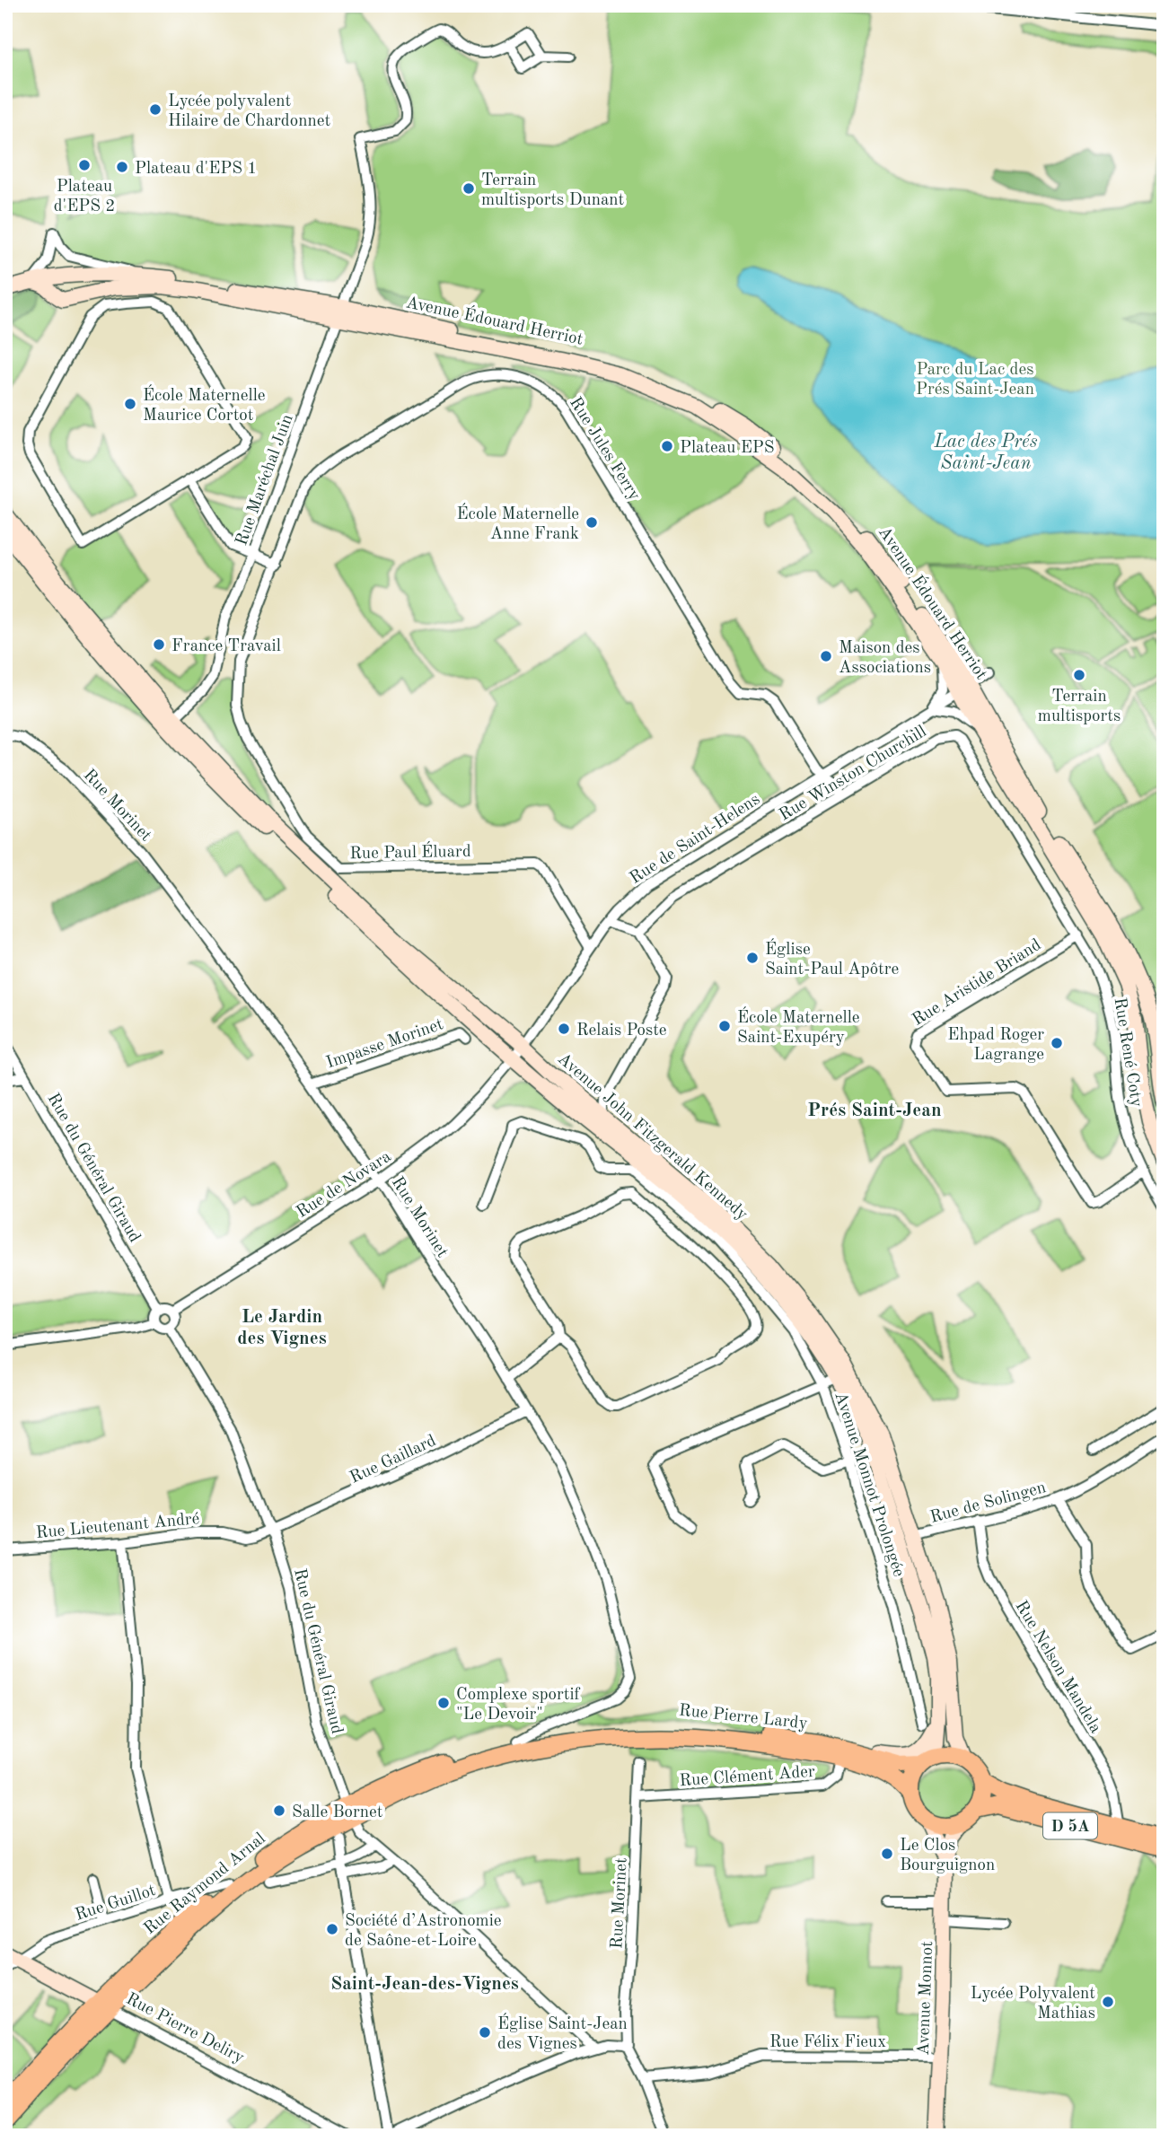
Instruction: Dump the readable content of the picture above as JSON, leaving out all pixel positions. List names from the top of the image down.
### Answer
{
  "streets": {
    "main road": [
      "Avenue Édouard Herriot",
      "Avenue John Fitzgerald Kennedy",
      "Rue Pierre Lardy",
      "D 5A",
      "Rue Raymond Arnal",
      "Avenue Monnot",
      "Rue Pierre Deliry"
    ],
    "street": [
      "Rue Jules Ferry",
      "Rue Maréchal Juin",
      "Rue Winston Churchill",
      "Rue Morinet",
      "Rue de Saint-Helens",
      "Rue Paul Éluard",
      "Rue Aristide Briand",
      "Impasse Morinet",
      "Rue René Coty",
      "Rue du Général Giraud",
      "Rue de Novara",
      "Rue Gaillard",
      "Avenue Monnot Prolongée",
      "Rue de Solingen",
      "Rue Lieutenant André",
      "Rue Nelson Mandela",
      "Rue Clément Ader",
      "Rue Guillot",
      "Rue Félix Fieux"
    ]
  },
  "crossings": [
    ["Avenue Édouard Herriot", "Rue Maréchal Juin"],
    ["Avenue Édouard Herriot", "Rue de Saint-Helens"],
    ["Rue Jules Ferry", "Rue Winston Churchill"],
    ["Rue Jules Ferry", "Rue de Saint-Helens"],
    ["Rue Jules Ferry", "Rue Paul Éluard"],
    ["Rue Maréchal Juin", "Avenue John Fitzgerald Kennedy"],
    ["Rue Winston Churchill", "Rue Aristide Briand"],
    ["Rue Winston Churchill", "Rue René Coty"],
    ["Rue Morinet", "Impasse Morinet"],
    ["Rue Morinet", "Rue de Novara"],
    ["Rue Morinet", "Rue Gaillard"],
    ["Rue Morinet", "Rue Pierre Lardy"],
    ["Rue Morinet", "Rue Clément Ader"],
    ["Rue de Saint-Helens", "Rue Paul Éluard"],
    ["Rue de Saint-Helens", "Avenue John Fitzgerald Kennedy"],
    ["Rue de Saint-Helens", "Rue de Novara"],
    ["Rue Aristide Briand", "Rue René Coty"],
    ["Avenue John Fitzgerald Kennedy", "Rue de Novara"],
    ["Avenue John Fitzgerald Kennedy", "Rue de Solingen"],
    ["Avenue John Fitzgerald Kennedy", "Rue Pierre Lardy"],
    ["Avenue John Fitzgerald Kennedy", "D 5A"],
    ["Rue du Général Giraud", "Rue de Novara"],
    ["Rue du Général Giraud", "Rue Gaillard"],
    ["Rue du Général Giraud", "Rue Lieutenant André"],
    ["Rue du Général Giraud", "Rue Pierre Lardy"],
    ["Rue du Général Giraud", "Rue Raymond Arnal"],
    ["Rue Gaillard", "Rue Lieutenant André"],
    ["Rue de Solingen", "Rue Nelson Mandela"],
    ["Rue Nelson Mandela", "D 5A"],
    ["Rue Pierre Lardy", "Rue Clément Ader"],
    ["Rue Pierre Lardy", "D 5A"],
    ["Rue Pierre Lardy", "Rue Raymond Arnal"],
    ["Rue Raymond Arnal", "Rue Guillot"],
    ["Rue Raymond Arnal", "Rue Pierre Deliry"],
    ["Rue Guillot", "Rue Pierre Deliry"],
    ["Avenue Monnot", "Rue Félix Fieux"]
  ],
  "districts": ["Prés Saint-Jean", "Le Jardin des Vignes", "Saint-Jean-des-Vignes"],
  "water": ["Lac des Prés Saint-Jean"],
  "parks": ["Parc du Lac des Prés Saint-Jean"],
  "places": [
    "Lycée polyvalent Hilaire de Chardonnet",
    "Plateau d'EPS 2",
    "Plateau d'EPS 1",
    "Terrain multisports Dunant",
    "École Maternelle Maurice Cortot",
    "Plateau EPS",
    "École Maternelle Anne Frank",
    "France Travail",
    "Maison des Associations",
    "Terrain multisports",
    "Église Saint-Paul Apôtre",
    "École Maternelle Saint-Exupéry",
    "Relais Poste",
    "Ehpad Roger Lagrange",
    "Complexe sportif \"Le Devoir\"",
    "Salle Bornet",
    "Le Clos Bourguignon",
    "Société d’Astronomie de Saône-et-Loire",
    "Lycée Polyvalent Mathias",
    "Église Saint-Jean des Vignes"
  ]
}
